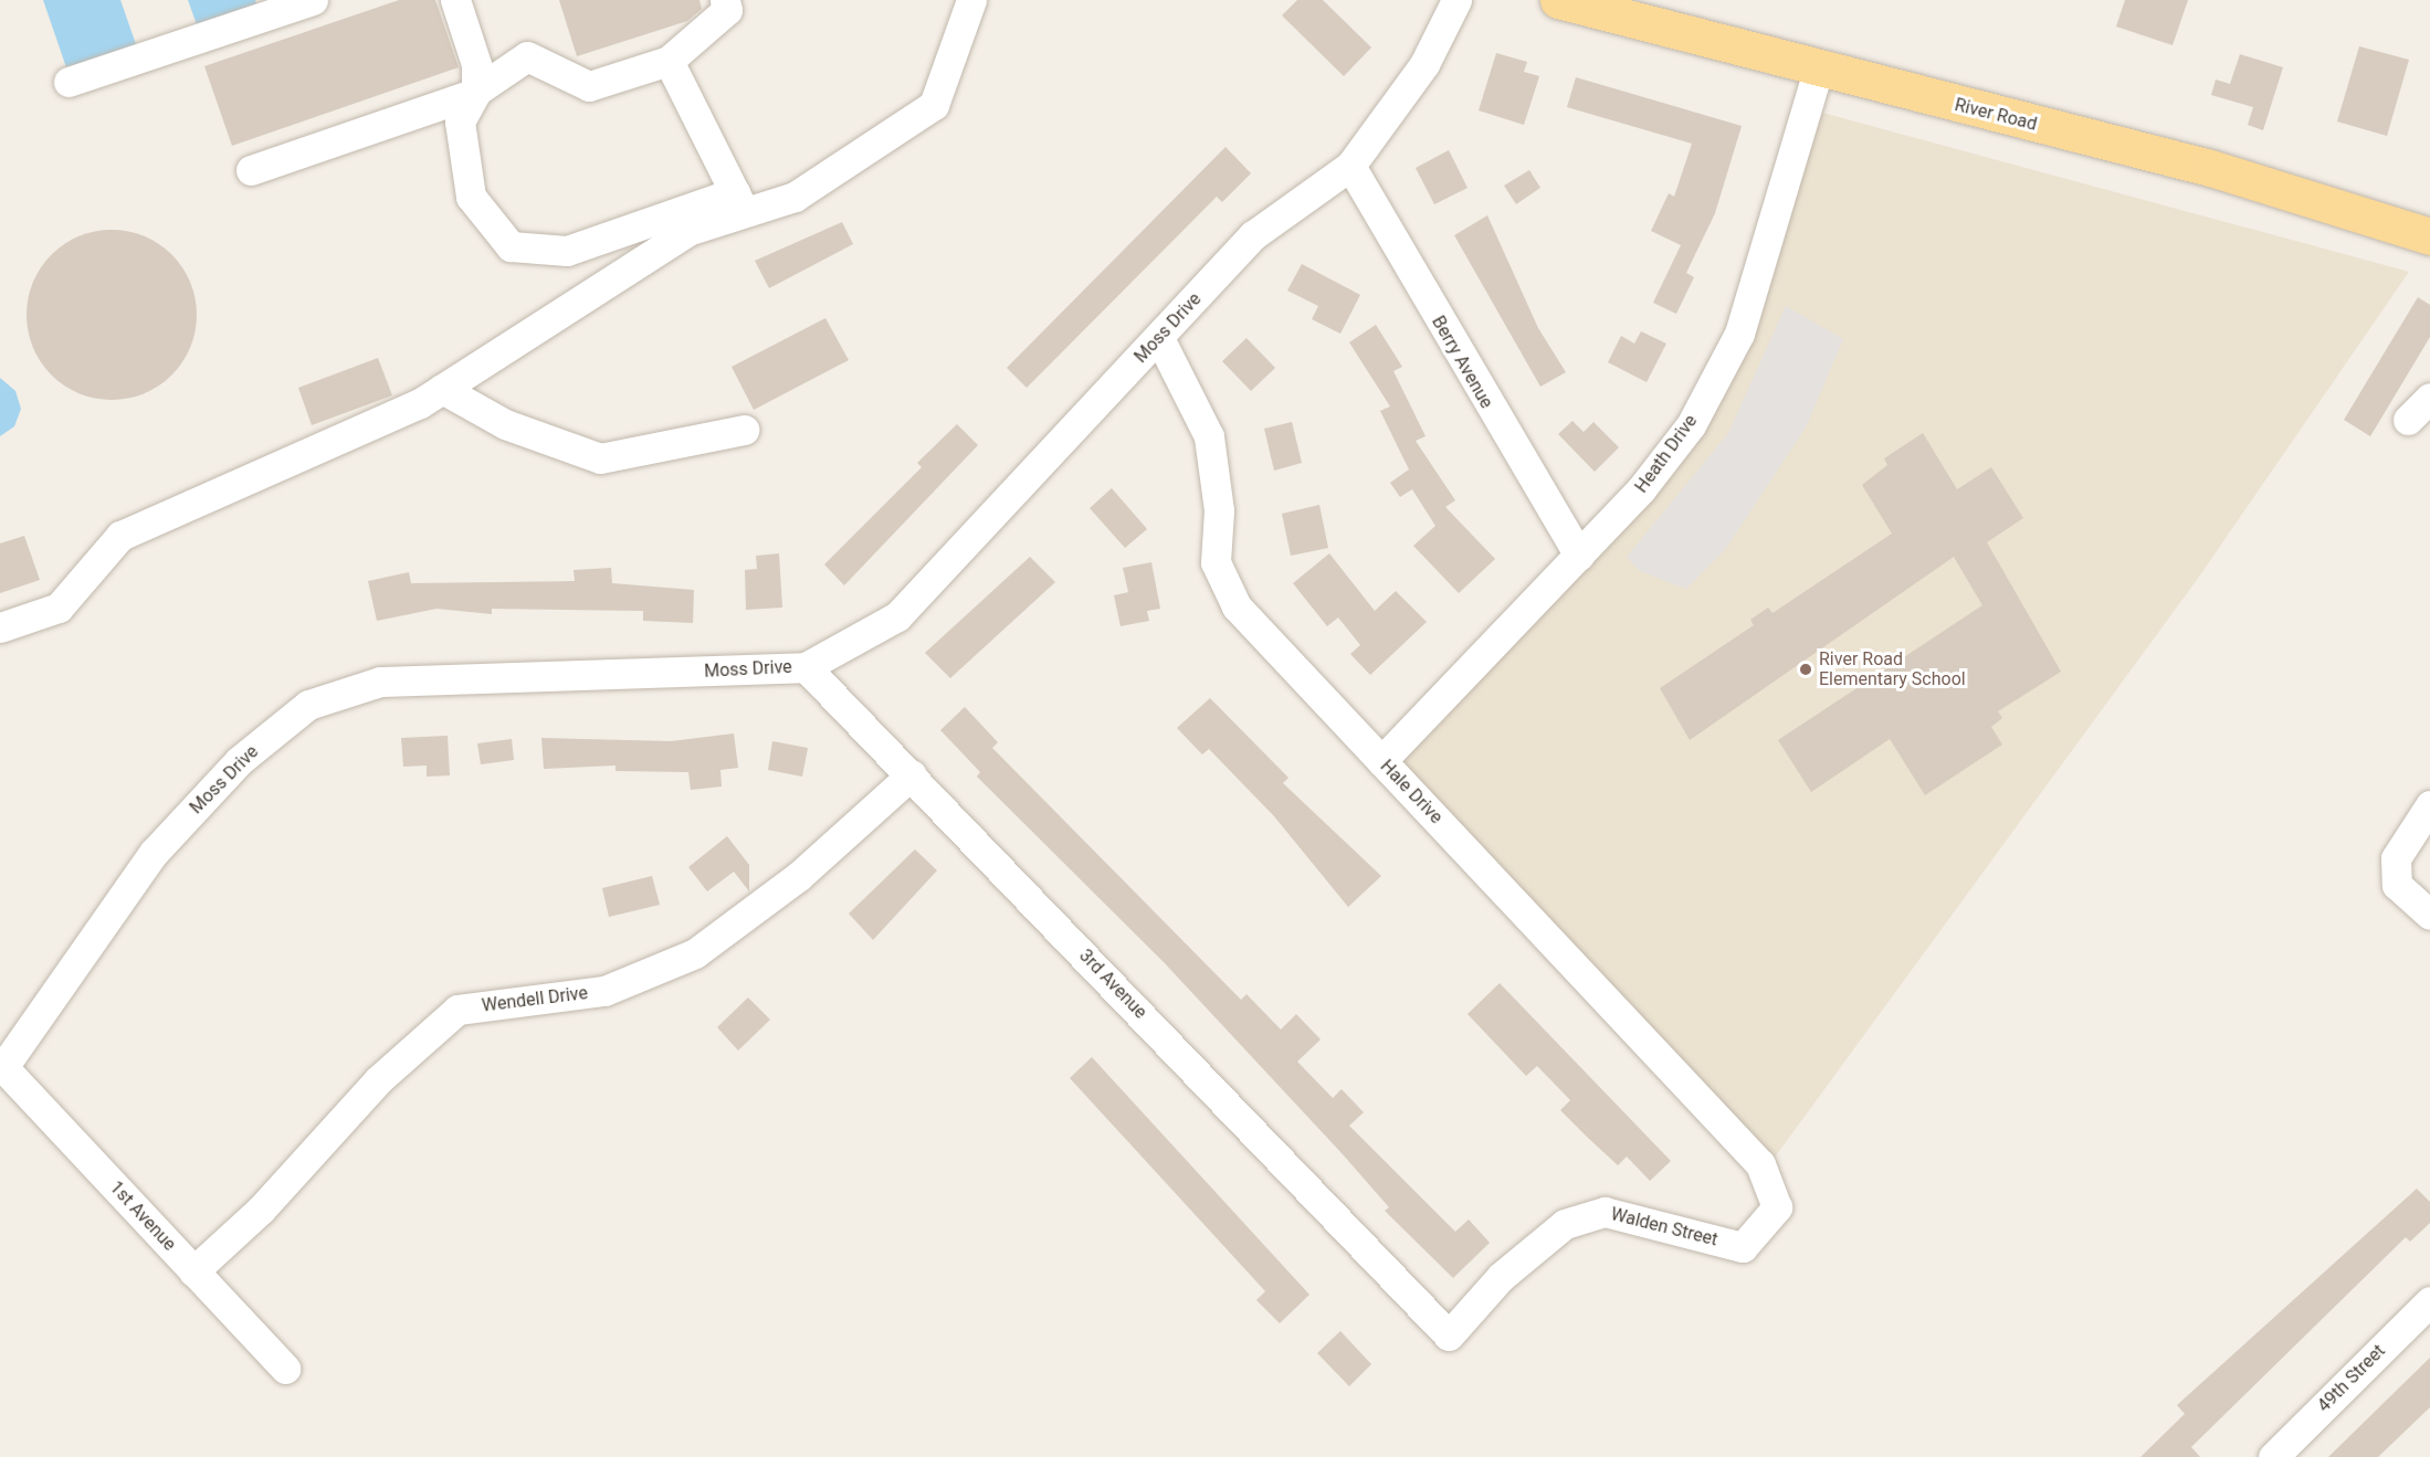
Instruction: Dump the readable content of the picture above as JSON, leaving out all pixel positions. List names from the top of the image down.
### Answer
{
  "streets": {
    "main road": ["River Road"],
    "street": [
      "Moss Drive",
      "Berry Avenue",
      "Heath Drive",
      "Hale Drive",
      "3rd Avenue",
      "Wendell Drive",
      "1st Avenue",
      "Walden Street",
      "49th Street"
    ]
  },
  "crossings": [
    ["River Road", "Heath Drive"],
    ["Moss Drive", "Berry Avenue"],
    ["Moss Drive", "Hale Drive"],
    ["Moss Drive", "3rd Avenue"],
    ["Moss Drive", "1st Avenue"],
    ["Berry Avenue", "Heath Drive"],
    ["Heath Drive", "Hale Drive"],
    ["Hale Drive", "Walden Street"],
    ["3rd Avenue", "Wendell Drive"],
    ["3rd Avenue", "Walden Street"],
    ["Wendell Drive", "1st Avenue"]
  ],
  "places": ["River Road Elementary School"]
}
